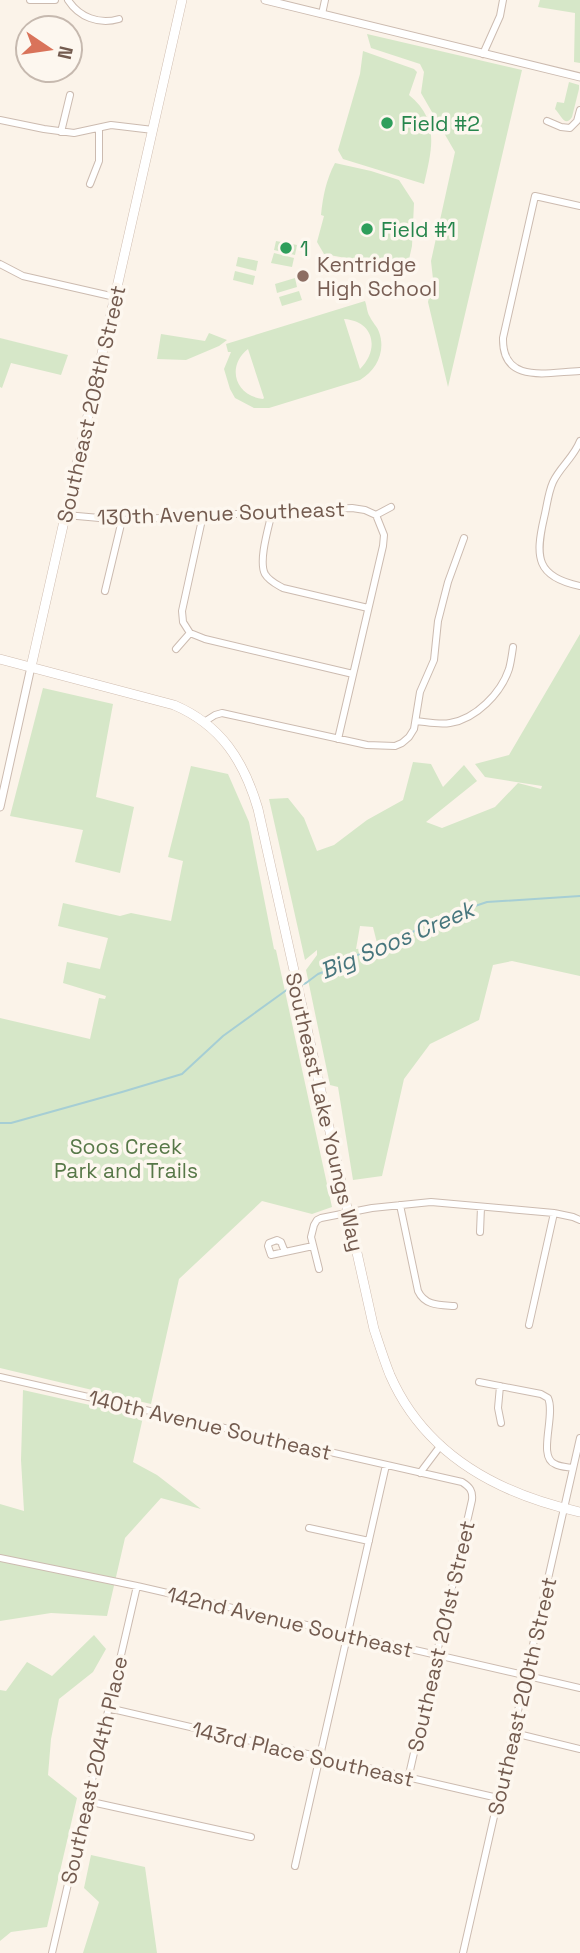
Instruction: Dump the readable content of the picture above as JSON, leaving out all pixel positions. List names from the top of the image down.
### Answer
{
  "streets": {
    "main road": ["Southeast 208th Street", "Southeast Lake Youngs Way"],
    "street": [
      "130th Avenue Southeast",
      "140th Avenue Southeast",
      "142nd Avenue Southeast",
      "Southeast 201st Street",
      "Southeast 200th Street",
      "143rd Place Southeast",
      "Southeast 204th Place"
    ]
  },
  "crossings": [
    ["Southeast 208th Street", "130th Avenue Southeast"],
    ["Southeast 208th Street", "Southeast Lake Youngs Way"],
    ["Southeast Lake Youngs Way", "Southeast 200th Street"],
    ["140th Avenue Southeast", "Southeast 201st Street"],
    ["142nd Avenue Southeast", "Southeast 201st Street"],
    ["142nd Avenue Southeast", "Southeast 200th Street"],
    ["142nd Avenue Southeast", "Southeast 204th Place"],
    ["Southeast 201st Street", "143rd Place Southeast"],
    ["Southeast 200th Street", "143rd Place Southeast"],
    ["143rd Place Southeast", "Southeast 204th Place"]
  ],
  "water": ["Big Soos Creek"],
  "parks": ["Soos Creek Park and Trails"],
  "places": [
    "Field #2",
    "Field #1",
    "1",
    "Kentridge High School"
  ],
  "north": "right"
}
